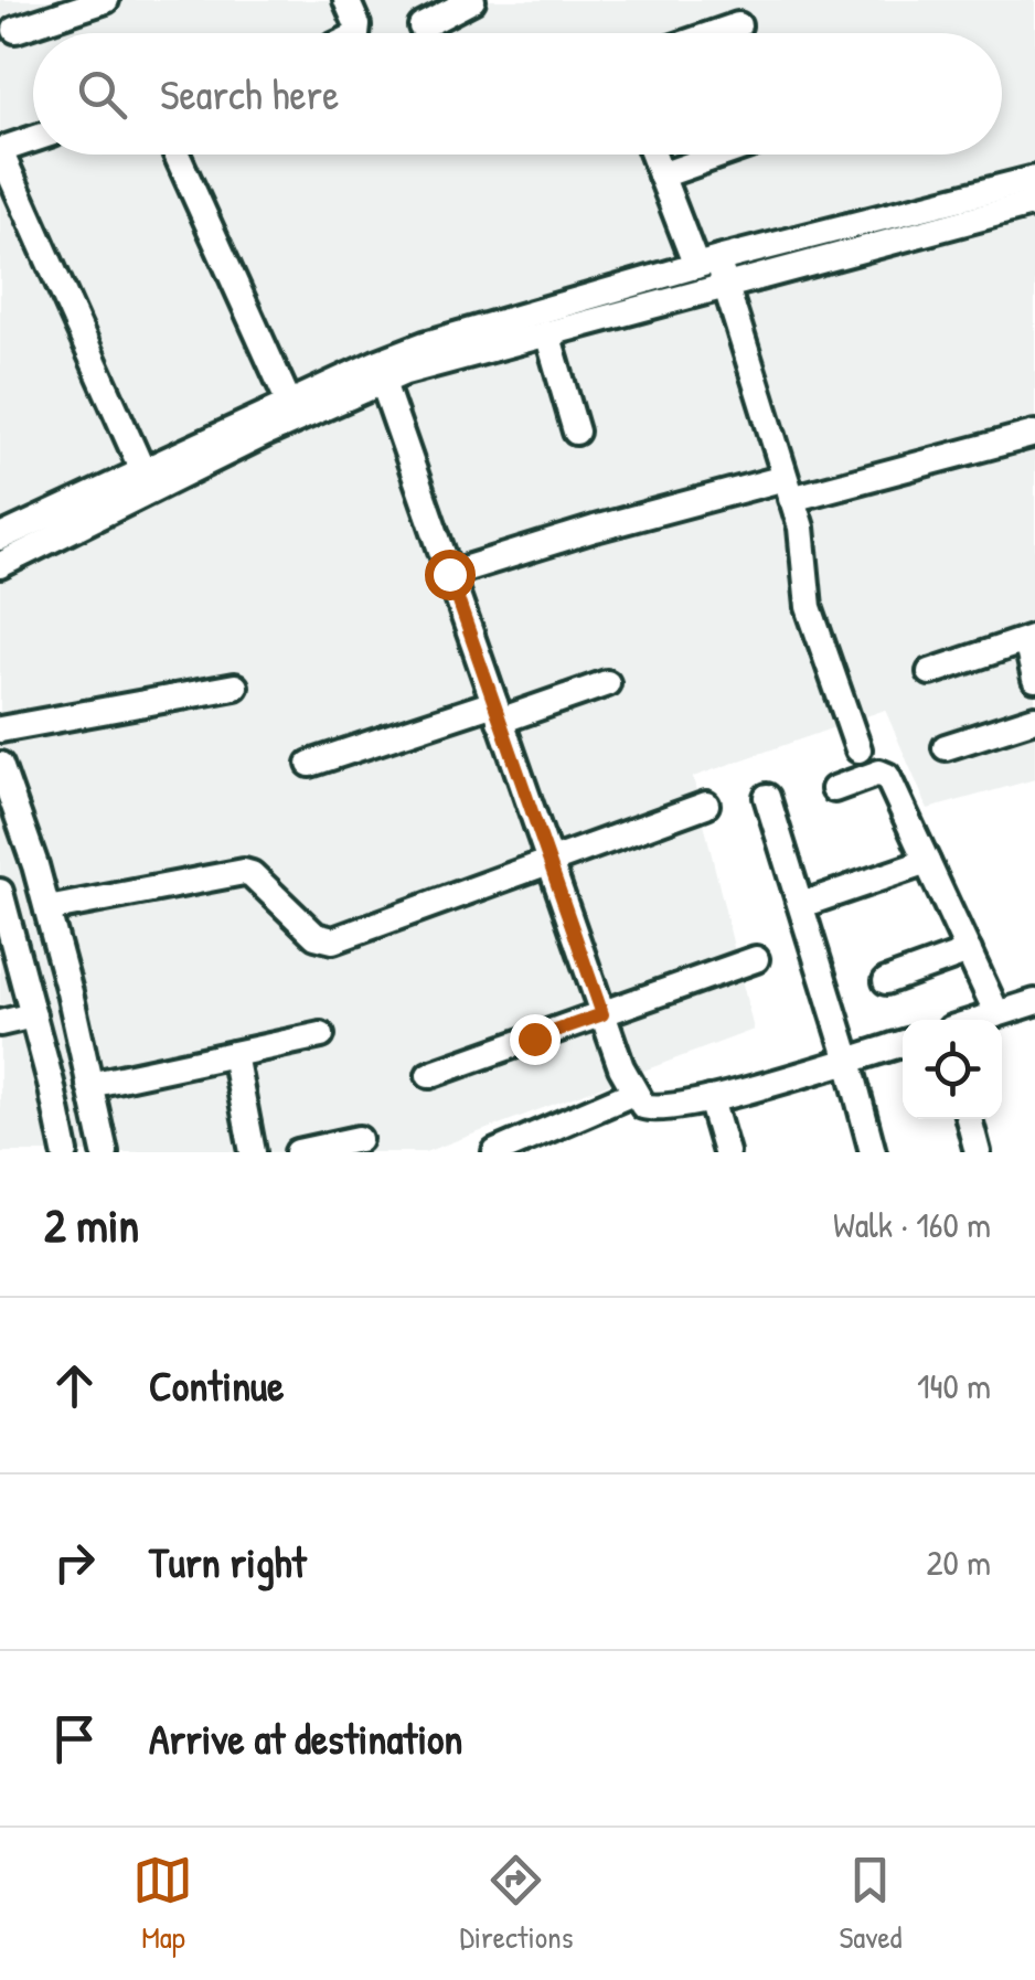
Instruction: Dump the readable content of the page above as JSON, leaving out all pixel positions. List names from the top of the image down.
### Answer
{
  "page": {
    "search": "Search here",
    "heading": ["2 min", "Walk · 160 m"],
    "list": [
      ["Continue", "140 m"],
      ["Turn right", "20 m"],
      "Arrive at destination"
    ],
    "nav": ["Map", "Directions", "Saved"]
  }
}
